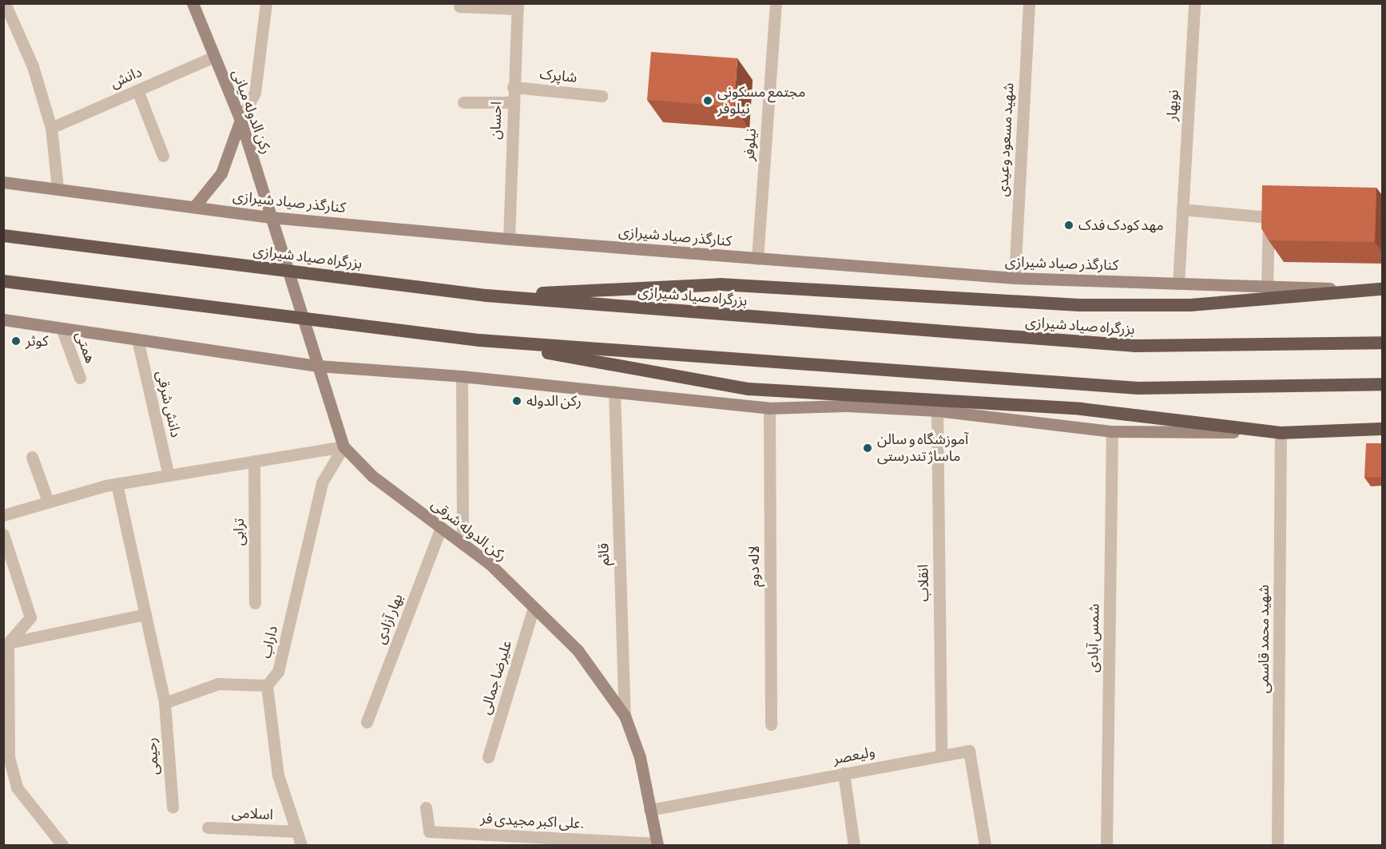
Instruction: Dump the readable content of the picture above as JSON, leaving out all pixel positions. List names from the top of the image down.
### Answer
{
  "streets": {
    "highway": ["بزرگراه صیاد شیرازی"],
    "main road": ["رکن الدوله میانی", "کنارگذر صیاد شیرازی", "رکن الدوله شرقی"],
    "street": [
      "شاپرک",
      "دانش",
      "نوبهار",
      "احسان",
      "شهید مسعود وعیدی",
      "نیلوفر",
      "همتی",
      "دانش شرقی",
      "ترابی",
      "قائم",
      "لاله دوم",
      "انقلاب",
      "بهار آزادی",
      "شمس آبادی",
      "شهید محمد قاسمی",
      "داراب",
      "علیرضا جمالی",
      "ولیعصر",
      "رحیمی",
      "اسلامی",
      "علی اکبر مجیدی فر."
    ]
  },
  "crossings": [
    ["شاپرک", "احسان"],
    ["دانش", "رکن الدوله میانی"],
    ["نوبهار", "کنارگذر صیاد شیرازی"],
    ["رکن الدوله میانی", "کنارگذر صیاد شیرازی"],
    ["رکن الدوله میانی", "رکن الدوله شرقی"],
    ["احسان", "کنارگذر صیاد شیرازی"],
    ["شهید مسعود وعیدی", "کنارگذر صیاد شیرازی"],
    ["نیلوفر", "کنارگذر صیاد شیرازی"],
    ["رکن الدوله شرقی", "قائم"],
    ["رکن الدوله شرقی", "بهار آزادی"],
    ["رکن الدوله شرقی", "داراب"],
    ["رکن الدوله شرقی", "علیرضا جمالی"],
    ["رکن الدوله شرقی", "ولیعصر"],
    ["رکن الدوله شرقی", "علی اکبر مجیدی فر."],
    ["انقلاب", "ولیعصر"]
  ],
  "places": [
    "مجتمع مسکونی نیلوفر",
    "مهد کودک فدک",
    "کوثر",
    "رکن الدوله",
    "آموزشگاه و سالن ماساژ تندرستی"
  ]
}
